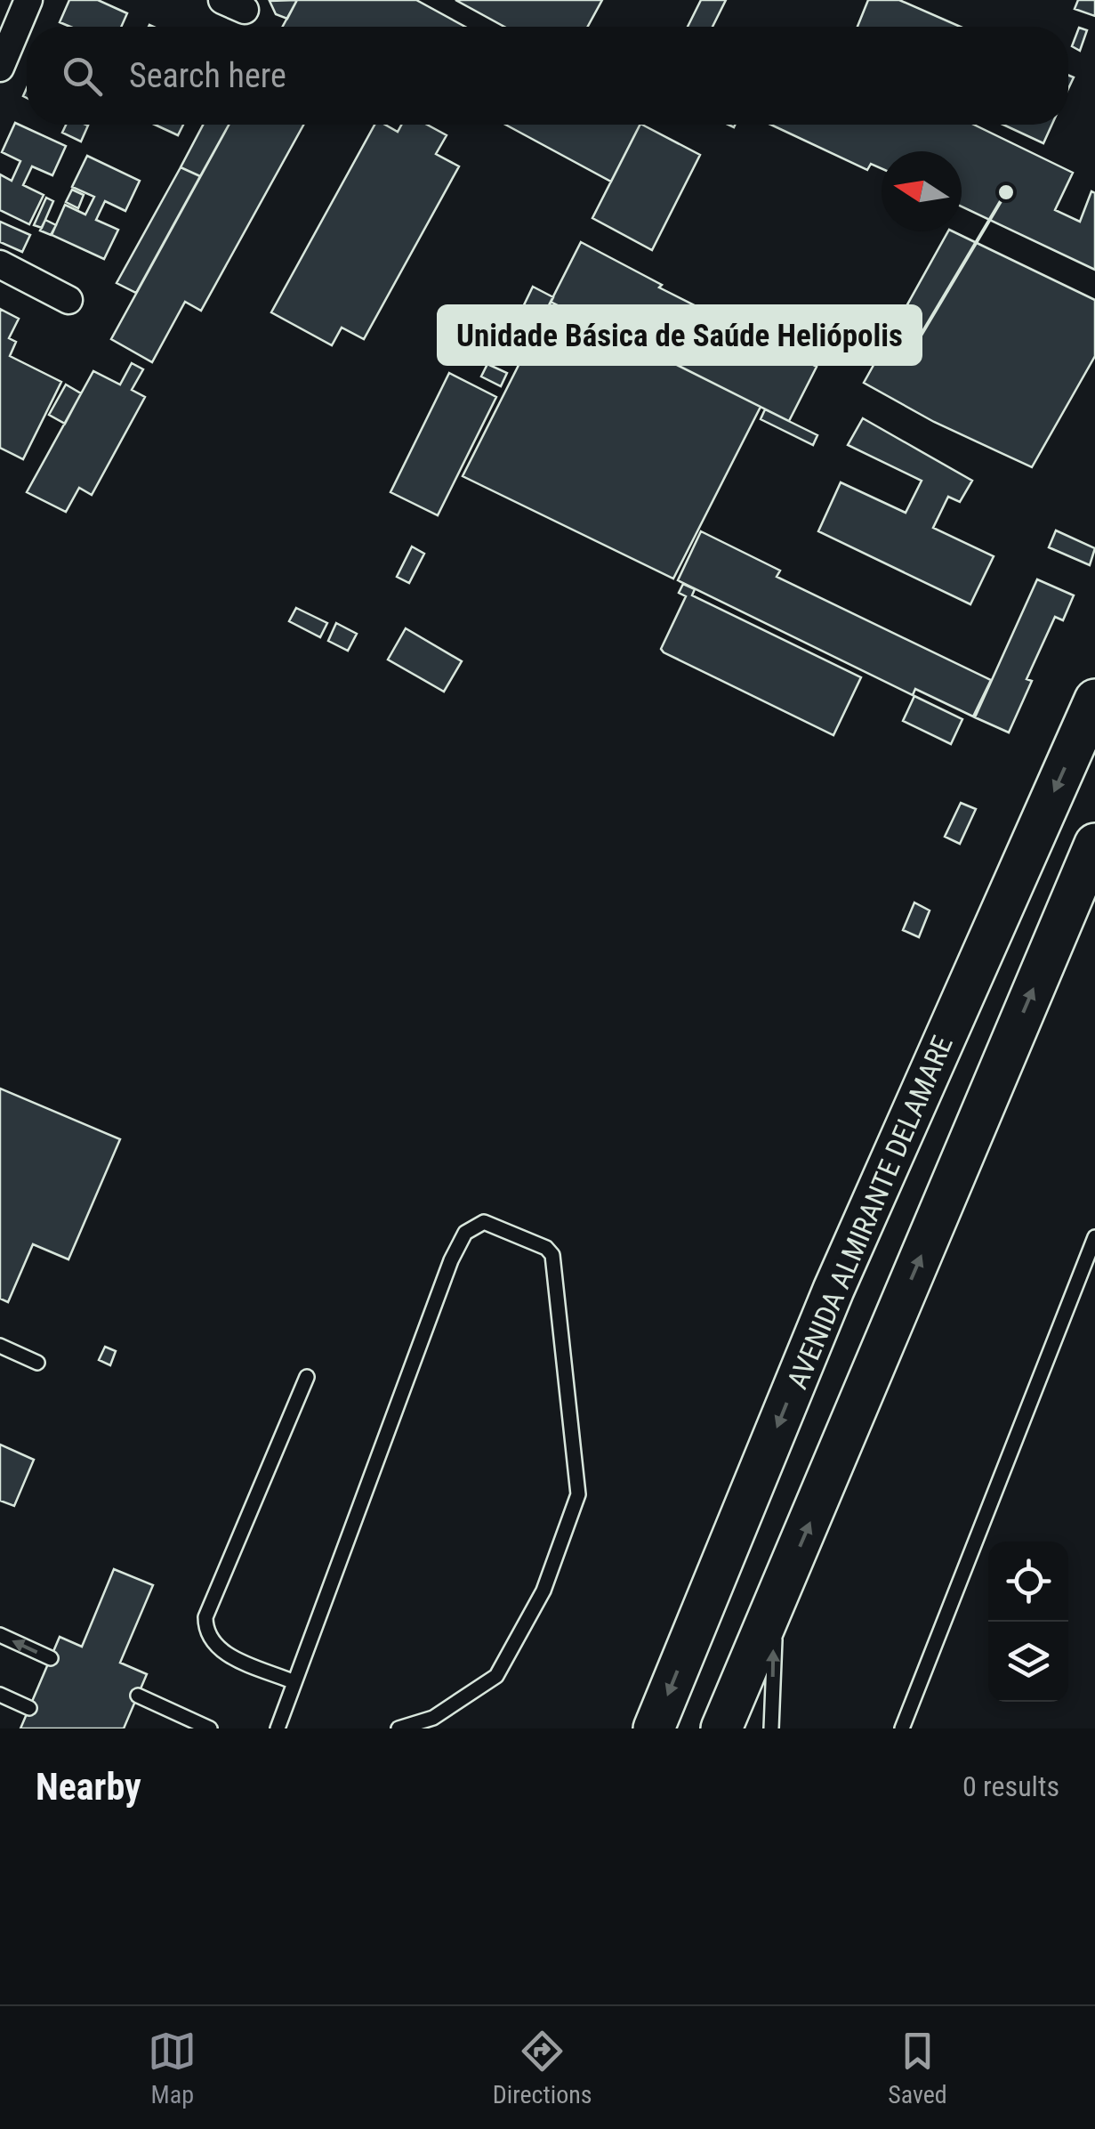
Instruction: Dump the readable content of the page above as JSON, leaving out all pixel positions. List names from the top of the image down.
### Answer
{
  "streets": {
    "main road": ["AVENIDA ALMIRANTE DELAMARE"]
  },
  "places": ["Unidade Básica de Saúde Heliópolis"],
  "north": "left",
  "page": {
    "search": "Search here",
    "heading": ["Nearby", "0 results"],
    "nav": ["Map", "Directions", "Saved"]
  }
}
